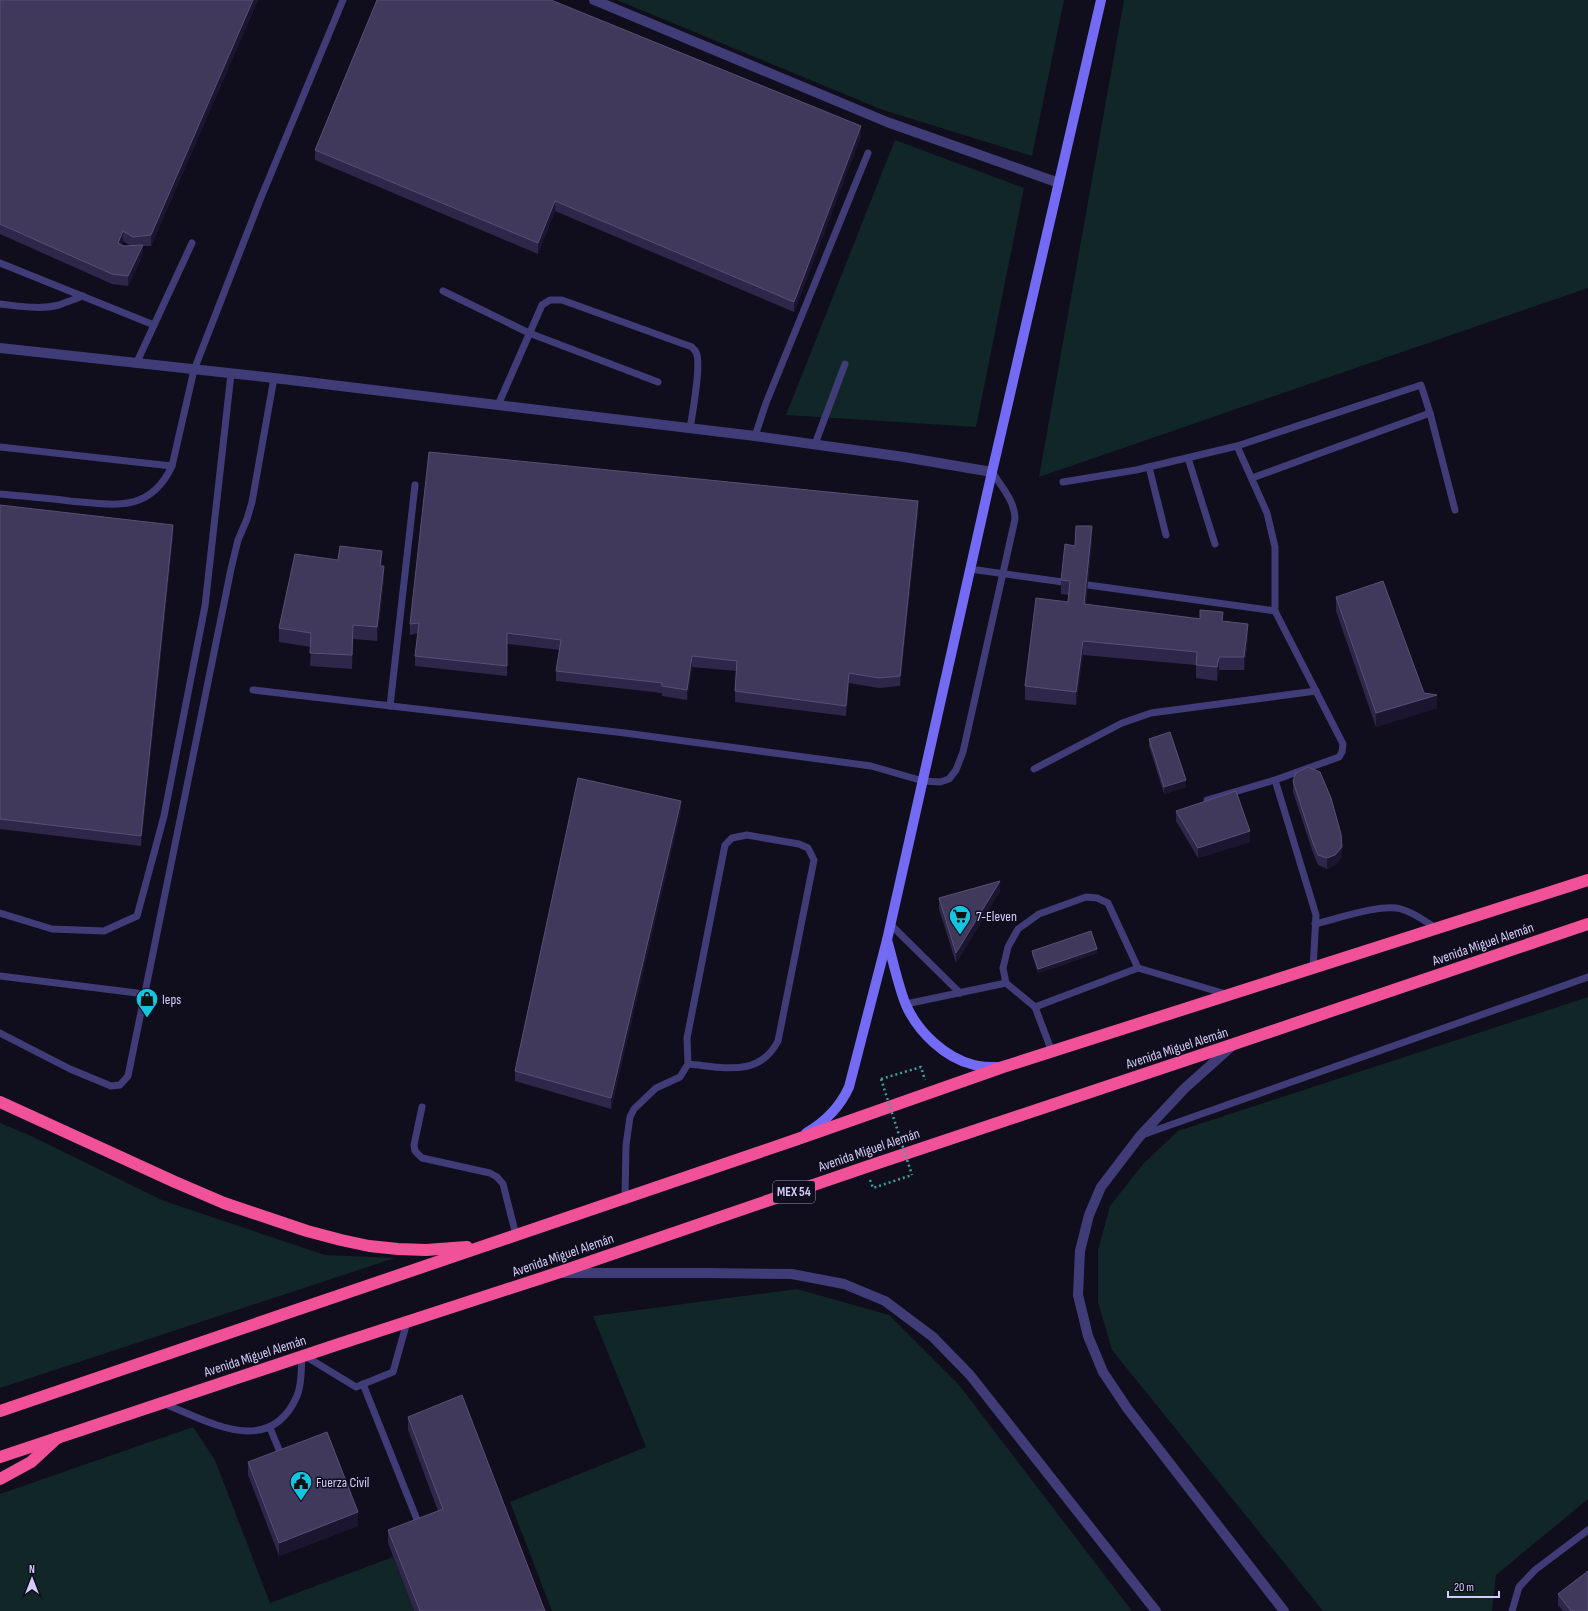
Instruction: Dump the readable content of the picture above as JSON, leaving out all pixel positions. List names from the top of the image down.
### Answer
{
  "streets": {
    "highway": ["Avenida Miguel Alemán", "MEX 54"]
  },
  "places": {
    "supermarket": ["7-Eleven"],
    "shop": ["Ieps"],
    "public building": ["Fuerza Civil"]
  },
  "scale_bar": "20 m",
  "north": "top"
}
